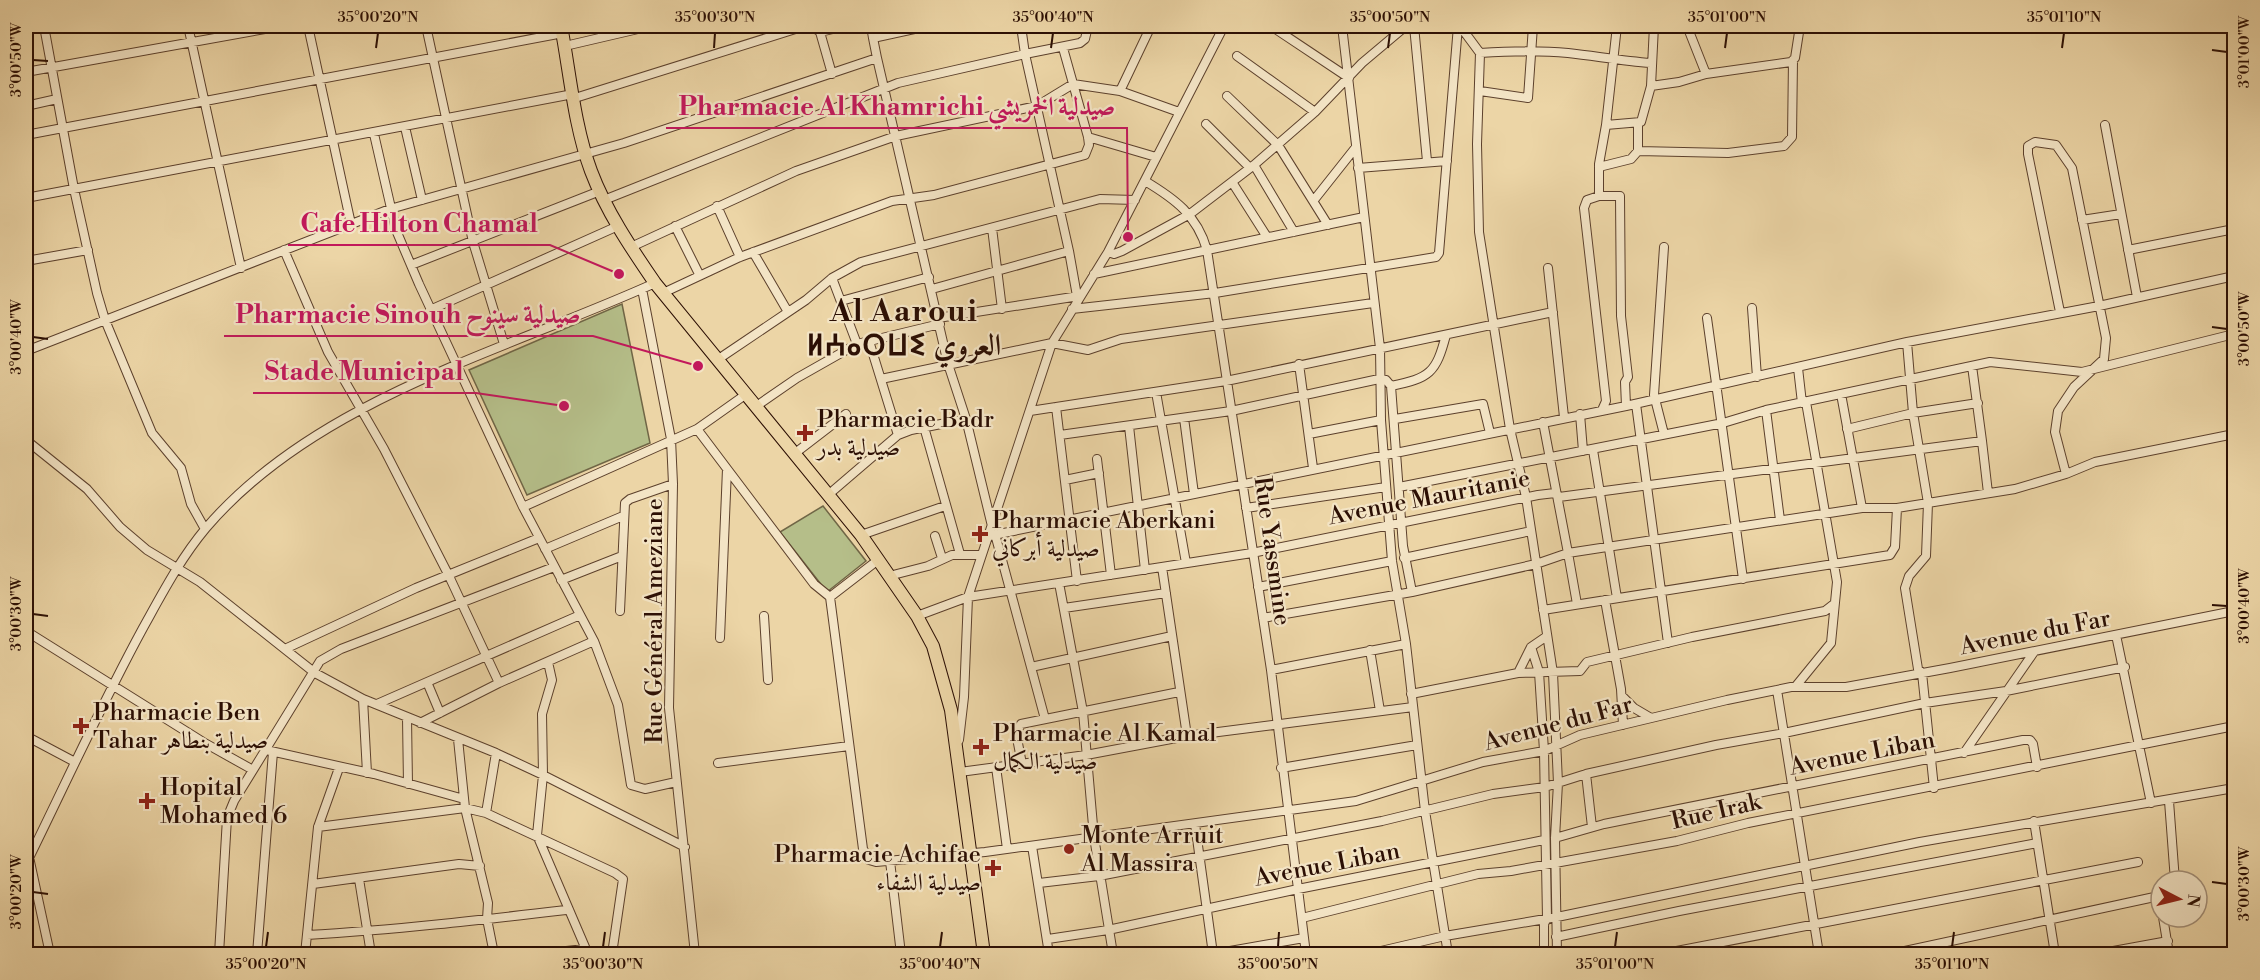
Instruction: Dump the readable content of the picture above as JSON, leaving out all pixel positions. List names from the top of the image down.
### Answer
{
  "streets": {
    "street": [
      "Avenue Mauritanie",
      "Rue Yassmine",
      "Rue Général Ameziane",
      "Avenue du Far",
      "Avenue Liban",
      "Rue Irak"
    ]
  },
  "crossings": [
    ["Avenue Mauritanie", "Rue Yassmine"],
    ["Rue Yassmine", "Avenue du Far"],
    ["Rue Yassmine", "Avenue Liban"],
    ["Rue Yassmine", "Rue Irak"],
    ["Avenue Liban", "Rue Irak"]
  ],
  "districts": ["Al Aaroui ⵍⵄⴰⵔⵡⵉ العروي"],
  "places": {
    "other": [
      "Pharmacie Al Khamrichi صيدلية الخمريشي",
      "Cafe Hilton Chamal",
      "Pharmacie Sinouh صيدلية سينوح",
      "Stade Municipal",
      "Monte Arruit Al Massira"
    ],
    "health": [
      "Pharmacie Badr صيدلية بدر",
      "Pharmacie Aberkani صيدلية أبركاني",
      "Pharmacie Ben Tahar صيدلية بنطاهر",
      "Pharmacie Al Kamal صيدلية الكمال",
      "Hopital Mohamed 6",
      "Pharmacie Achifae صيدلية الشفاء"
    ]
  },
  "north": "right",
  "coordinates": [
    "35°00'20\"N",
    "35°00'30\"N",
    "35°00'40\"N",
    "35°00'50\"N",
    "35°01'00\"N",
    "35°01'10\"N",
    "3°01'00\"W",
    "3°00'50\"W",
    "3°00'40\"W",
    "3°00'30\"W",
    "3°00'20\"W"
  ]
}
